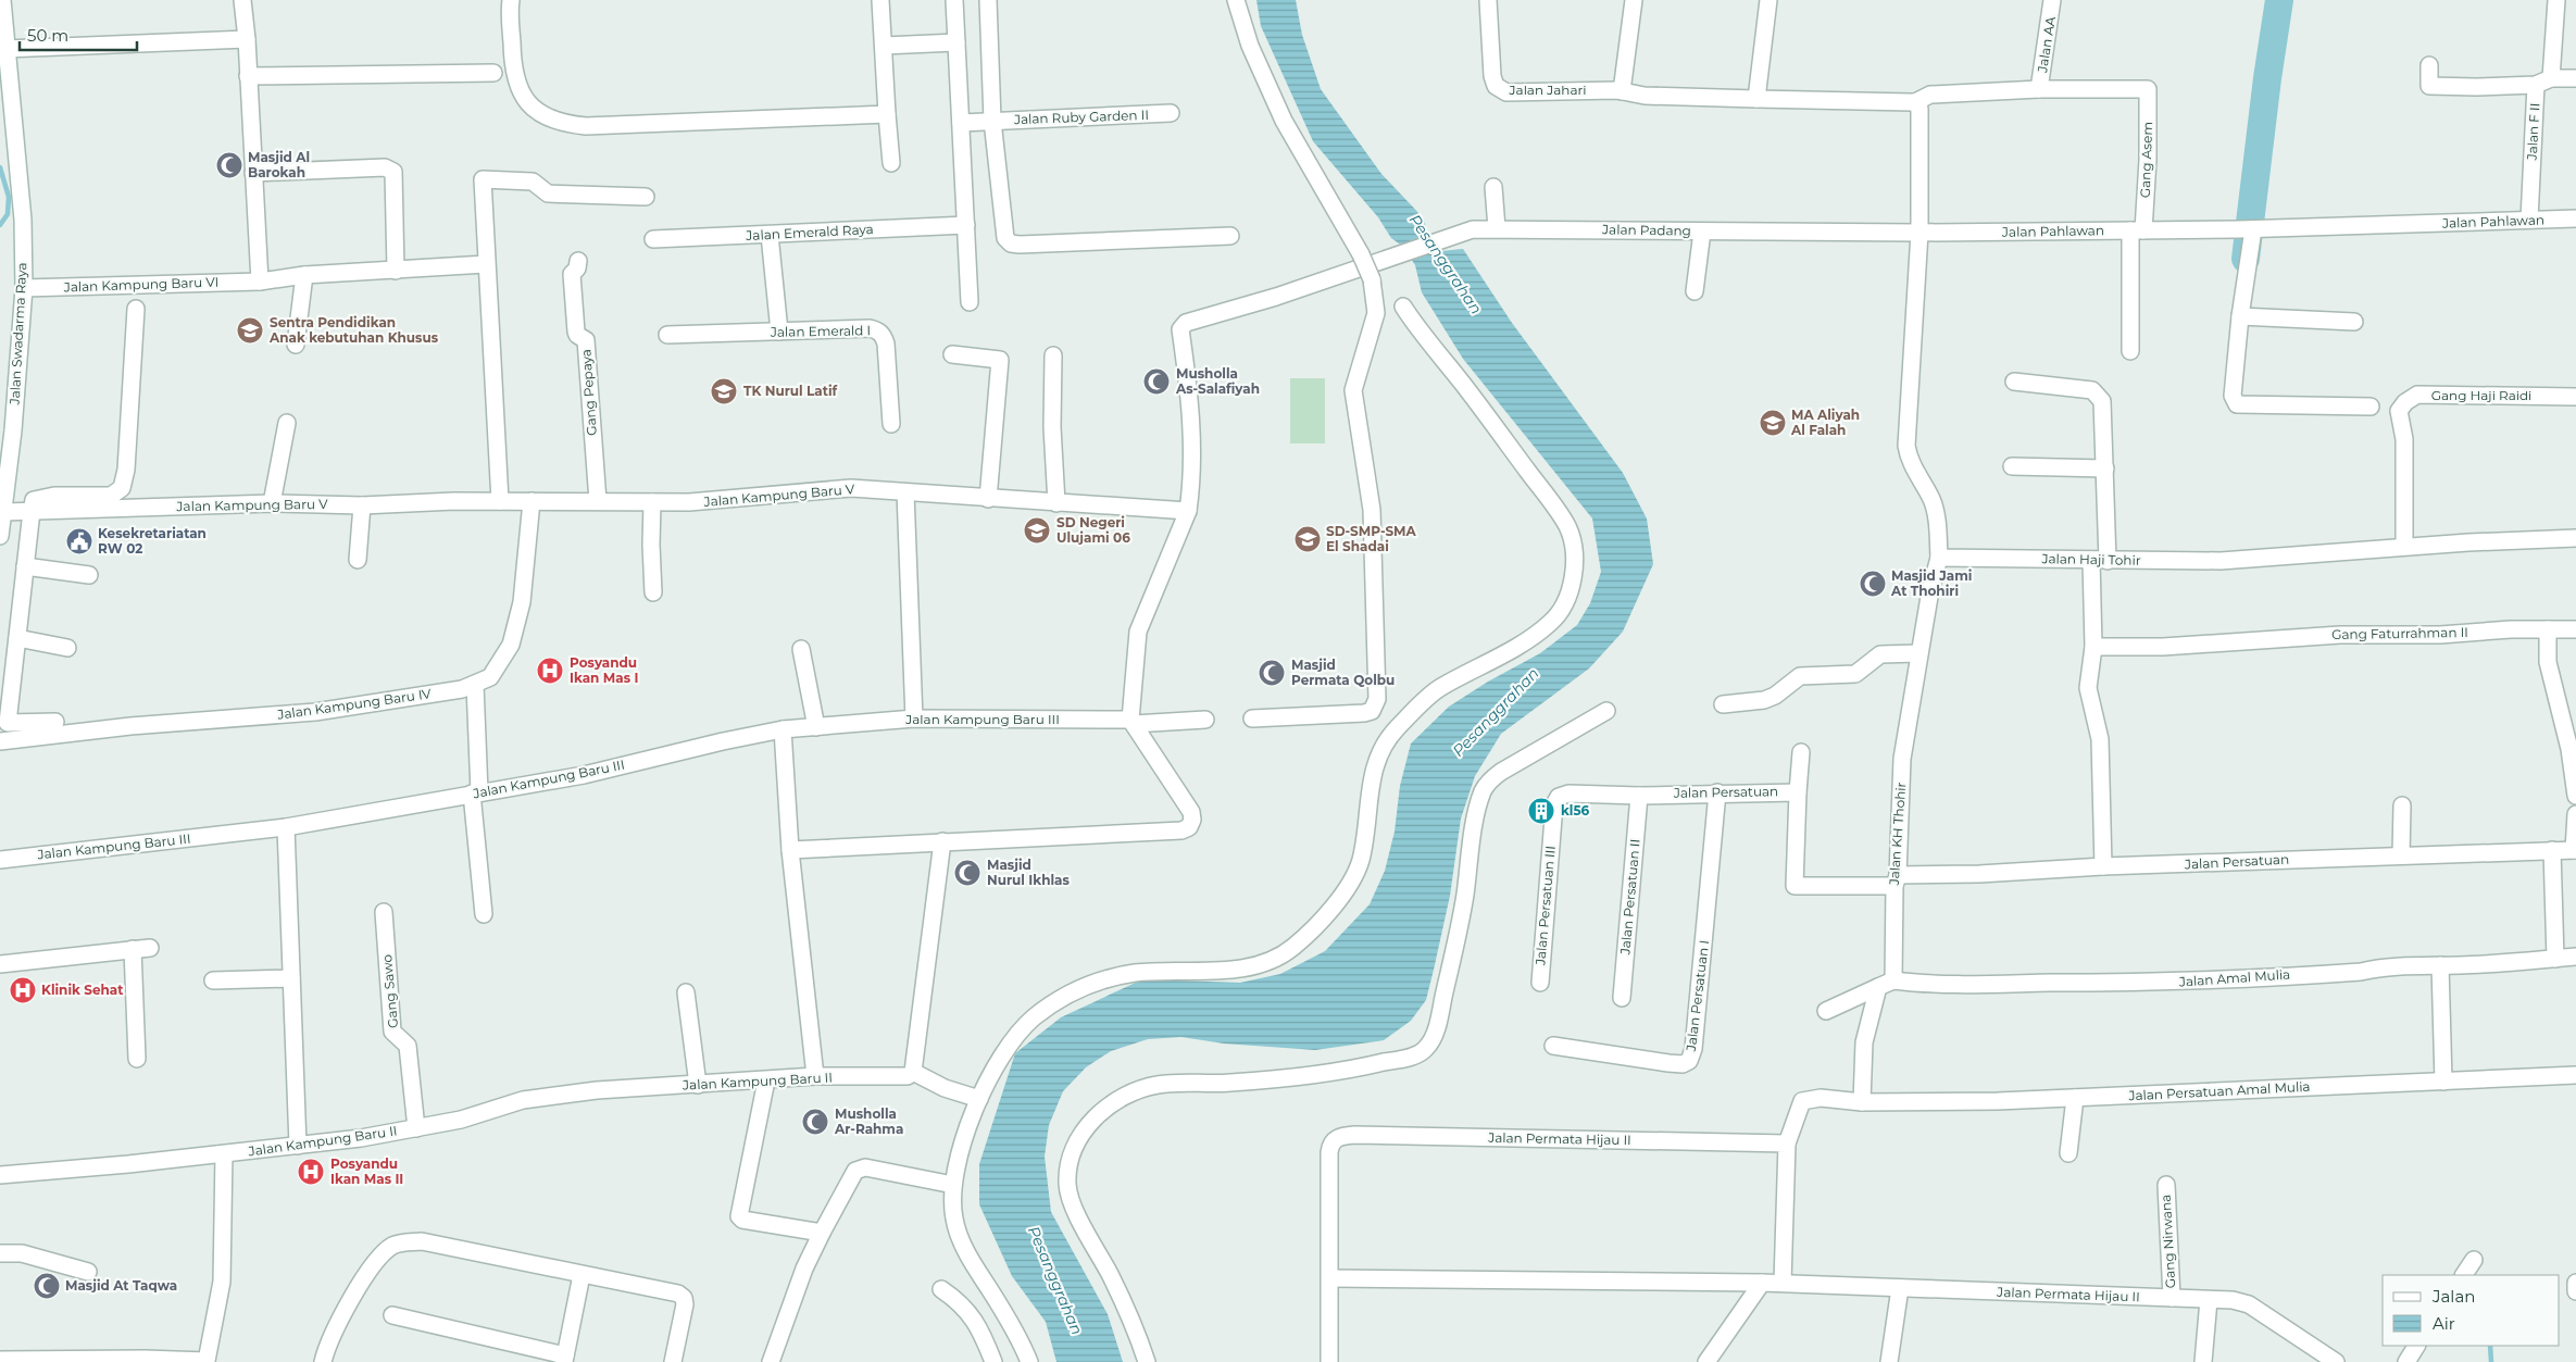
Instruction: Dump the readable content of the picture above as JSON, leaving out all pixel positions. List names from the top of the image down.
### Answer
{
  "streets": {
    "street": [
      "Jalan AA",
      "Jalan Jahari",
      "Jalan Ruby Garden II",
      "Jalan F II",
      "Gang Asem",
      "Jalan Pahlawan",
      "Jalan Padang",
      "Jalan Emerald Raya",
      "Jalan Kampung Baru VI",
      "Jalan Emerald I",
      "Jalan Swadarma Raya",
      "Gang Pepaya",
      "Gang Haji Raidi",
      "Jalan Kampung Baru V",
      "Jalan Haji Tohir",
      "Gang Faturrahman II",
      "Jalan Kampung Baru IV",
      "Jalan Kampung Baru III",
      "Jalan Persatuan",
      "Jalan KH Thohir",
      "Jalan Persatuan II",
      "Jalan Persatuan III",
      "Jalan Amal Mulia",
      "Gang Sawo",
      "Jalan Persatuan I",
      "Jalan Kampung Baru II",
      "Jalan Persatuan Amal Mulia",
      "Jalan Permata Hijau II",
      "Gang Nirwana"
    ]
  },
  "crossings": [
    ["Jalan AA", "Gang Asem"],
    ["Jalan F II", "Jalan Pahlawan"],
    ["Gang Asem", "Jalan Pahlawan"],
    ["Jalan Pahlawan", "Jalan Padang"],
    ["Jalan Padang", "Jalan Kampung Baru V"],
    ["Jalan Kampung Baru VI", "Jalan Swadarma Raya"],
    ["Jalan Swadarma Raya", "Jalan Kampung Baru V"],
    ["Gang Pepaya", "Jalan Kampung Baru V"],
    ["Gang Haji Raidi", "Jalan Haji Tohir"],
    ["Jalan Kampung Baru V", "Jalan Kampung Baru IV"],
    ["Jalan Haji Tohir", "Jalan KH Thohir"],
    ["Jalan Persatuan", "Jalan KH Thohir"],
    ["Jalan Persatuan", "Jalan Persatuan II"],
    ["Jalan Persatuan", "Jalan Persatuan III"],
    ["Jalan Persatuan", "Jalan Persatuan I"],
    ["Jalan KH Thohir", "Jalan Amal Mulia"],
    ["Jalan KH Thohir", "Jalan Persatuan Amal Mulia"],
    ["Gang Sawo", "Jalan Kampung Baru II"],
    ["Jalan Persatuan Amal Mulia", "Jalan Permata Hijau II"],
    ["Jalan Permata Hijau II", "Gang Nirwana"]
  ],
  "water": ["Pesanggrahan"],
  "places": {
    "mosque": [
      "Masjid Al Barokah",
      "Musholla As-Salafiyah",
      "Masjid Jami At Thohiri",
      "Masjid Permata Qolbu",
      "Masjid Nurul Ikhlas",
      "Musholla Ar-Rahma",
      "Masjid At Taqwa"
    ],
    "school or university": [
      "Sentra Pendidikan Anak kebutuhan Khusus",
      "TK Nurul Latif",
      "MA Aliyah Al Falah",
      "SD Negeri Ulujami 06",
      "SD-SMP-SMA El Shadai"
    ],
    "public building": ["Kesekretariatan RW 02"],
    "hospital": ["Posyandu Ikan Mas I", "Klinik Sehat", "Posyandu Ikan Mas II"],
    "building": ["kl56"]
  },
  "legend": ["Jalan", "Air"],
  "scale_bar": "50 m"
}
